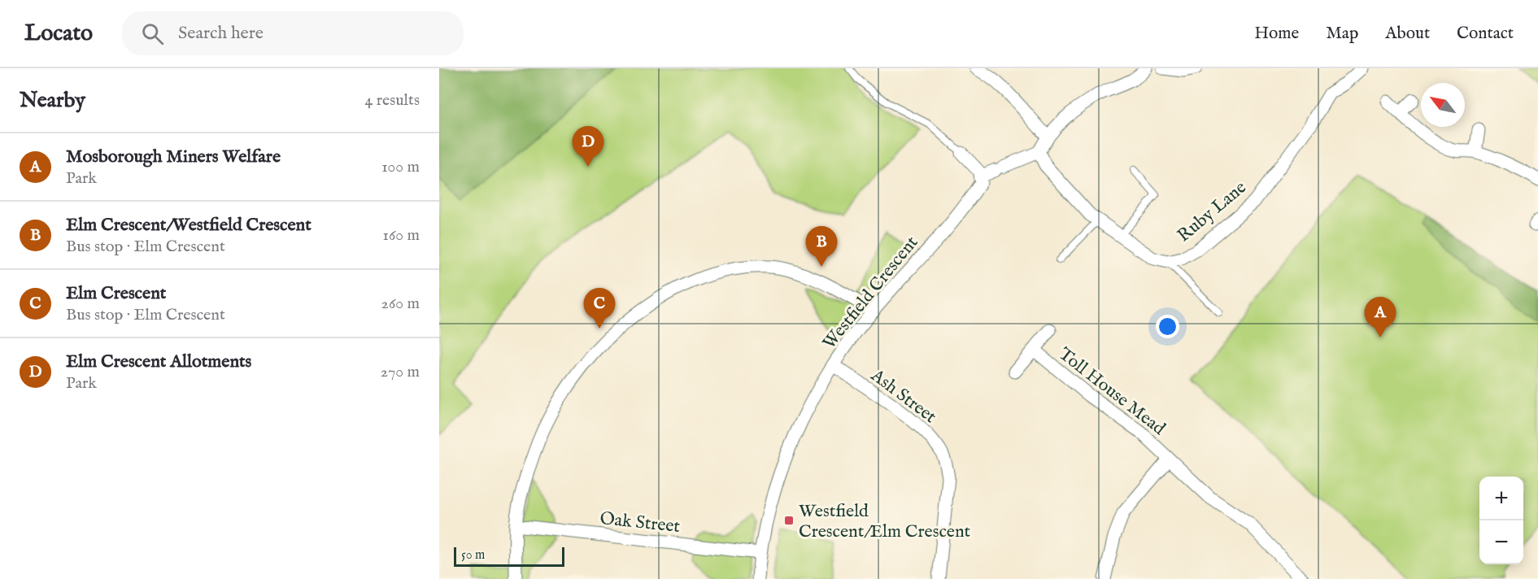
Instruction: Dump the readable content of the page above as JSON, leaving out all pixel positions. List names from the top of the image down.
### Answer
{
  "streets": {
    "street": [
      "Ruby Lane",
      "Westfield Crescent",
      "Toll House Mead",
      "Ash Street",
      "Oak Street"
    ]
  },
  "crossings": [
    ["Westfield Crescent", "Ash Street"],
    ["Westfield Crescent", "Oak Street"]
  ],
  "places": {
    "transit": ["Westfield Crescent/Elm Crescent"]
  },
  "scale_bar": "50 m",
  "north": "top left",
  "page": {
    "header": "Locato",
    "search": "Search here",
    "nav": [
      "Home",
      "Map",
      "About",
      "Contact"
    ],
    "heading": ["Nearby", "4 results"],
    "pins": [
      "D",
      "B",
      "C",
      "A"
    ],
    "list": [
      {
        "mark": "A",
        "name": "Mosborough Miners Welfare",
        "note": "Park",
        "value": "100 m"
      },
      {
        "mark": "B",
        "name": "Elm Crescent/Westfield Crescent",
        "note": "Bus stop · Elm Crescent",
        "value": "160 m"
      },
      {
        "mark": "C",
        "name": "Elm Crescent",
        "note": "Bus stop · Elm Crescent",
        "value": "260 m"
      },
      {
        "mark": "D",
        "name": "Elm Crescent Allotments",
        "note": "Park",
        "value": "270 m"
      }
    ],
    "map_buttons": ["+", "−"],
    "scale": "50 m"
  }
}
